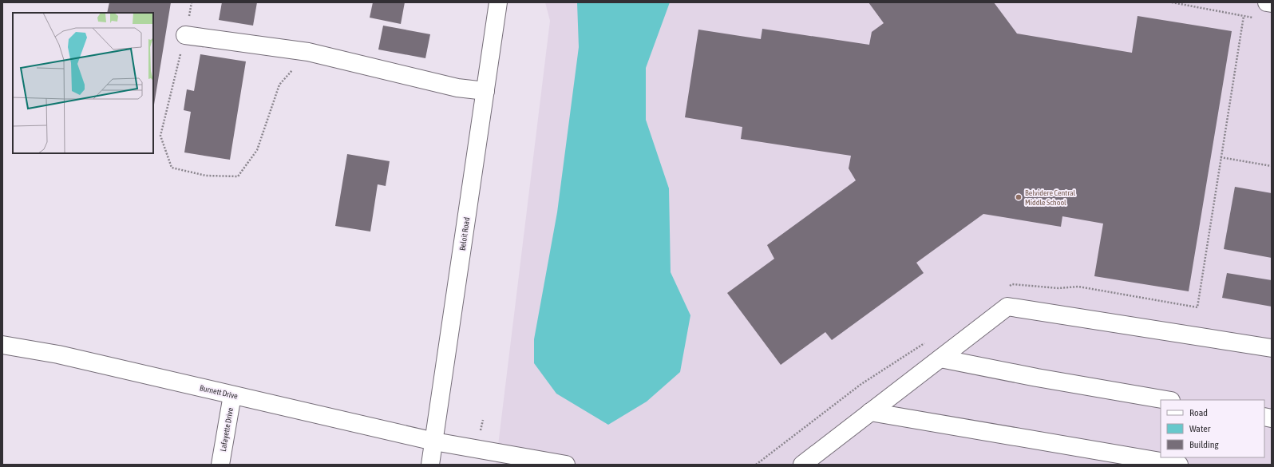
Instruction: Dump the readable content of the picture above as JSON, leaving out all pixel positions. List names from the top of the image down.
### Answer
{
  "streets": {
    "street": ["Beloit Road", "Burnett Drive", "Lafayette Drive"]
  },
  "crossings": [
    ["Beloit Road", "Burnett Drive"],
    ["Burnett Drive", "Lafayette Drive"]
  ],
  "places": ["Belvidere Central Middle School"],
  "legend": ["Road", "Water", "Building"]
}
